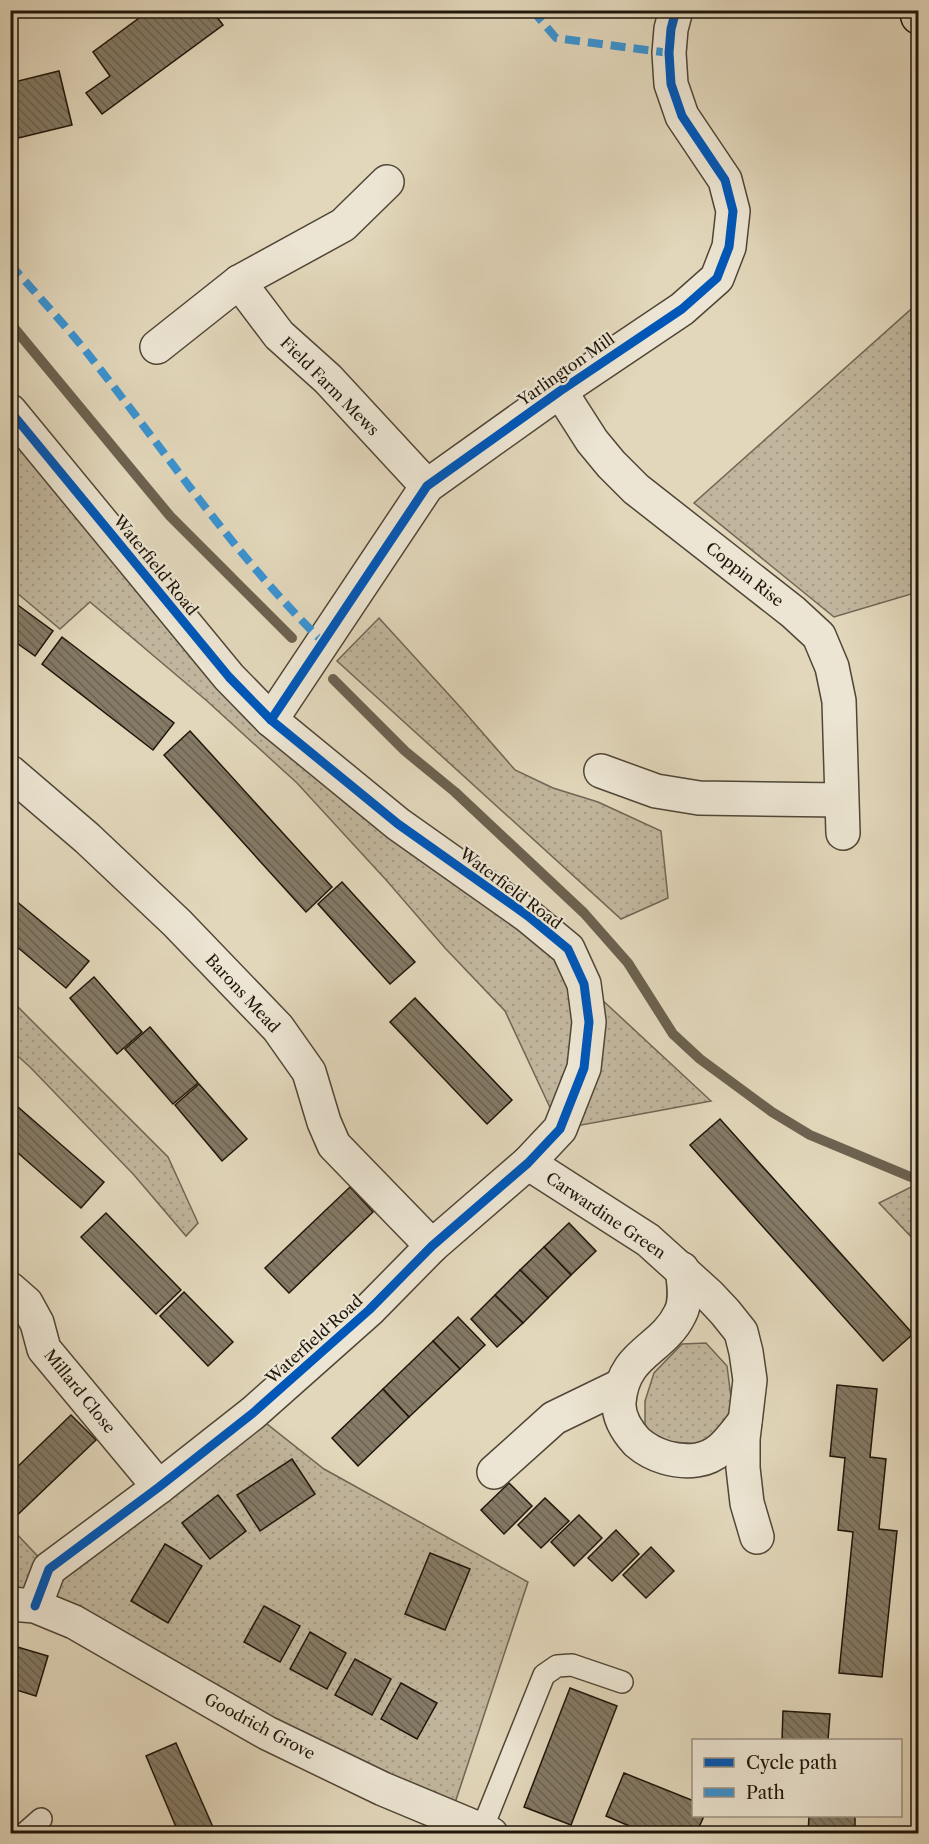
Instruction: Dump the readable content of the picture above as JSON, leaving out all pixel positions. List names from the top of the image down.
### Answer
{
  "streets": {
    "street": [
      "Yarlington Mill",
      "Field Farm Mews",
      "Waterfield Road",
      "Coppin Rise",
      "Barons Mead",
      "Carwardine Green",
      "Millard Close",
      "Goodrich Grove"
    ]
  },
  "crossings": [
    ["Yarlington Mill", "Field Farm Mews"],
    ["Yarlington Mill", "Waterfield Road"],
    ["Yarlington Mill", "Coppin Rise"],
    ["Waterfield Road", "Barons Mead"],
    ["Waterfield Road", "Carwardine Green"],
    ["Waterfield Road", "Millard Close"],
    ["Waterfield Road", "Goodrich Grove"]
  ],
  "legend": ["Cycle path", "Path"]
}
